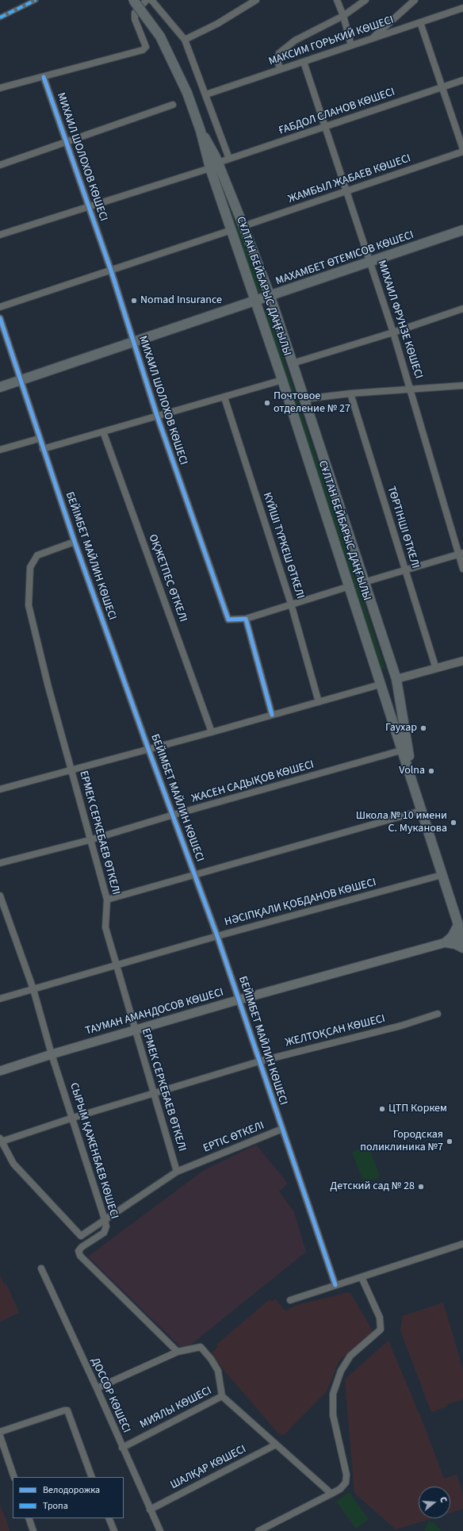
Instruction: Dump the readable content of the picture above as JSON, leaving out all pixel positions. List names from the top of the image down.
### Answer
{
  "streets": {
    "main road": ["МАХАМБЕТ ӨТЕМІСОВ КӨШЕСІ", "СҰЛТАН БЕЙБАРЫС ДАҢҒЫЛЫ", "ТАУМАН АМАНДОСОВ КӨШЕСІ"],
    "street": [
      "МАКСИМ ГОРЬКИЙ КӨШЕСІ",
      "ҒАБДОЛ СЛАНОВ КӨШЕСІ",
      "МИХАИЛ ШОЛОХОВ КӨШЕСІ",
      "ЖАМБЫЛ ЖАБАЕВ КӨШЕСІ",
      "МИХАИЛ ФРУНЗЕ КӨШЕСІ",
      "ТӨРТІНШІ ӨТКЕЛІ",
      "КҮЙШІ ТҮРКЕШ ӨТКЕЛІ",
      "БЕЙІМБЕТ МАЙЛИН КӨШЕСІ",
      "ОҚЖЕТПЕС ӨТКЕЛІ",
      "ЖАСЕН САДЫҚОВ КӨШЕСІ",
      "ЕРМЕК СЕРКЕБАЕВ ӨТКЕЛІ",
      "НӘСІПҚАЛИ ҚОБДАНОВ КӨШЕСІ",
      "ЖЕЛТОҚСАН КӨШЕСІ",
      "ЕРТІС ӨТКЕЛІ",
      "СЫРЫМ ҚАЖЕНБАЕВ КӨШЕСІ",
      "ДОССОР КӨШЕСІ",
      "МИЯЛЫ КӨШЕСІ",
      "ШАЛҚАР КӨШЕСІ"
    ]
  },
  "crossings": [
    ["МАКСИМ ГОРЬКИЙ КӨШЕСІ", "МИХАИЛ ФРУНЗЕ КӨШЕСІ"],
    ["ҒАБДОЛ СЛАНОВ КӨШЕСІ", "СҰЛТАН БЕЙБАРЫС ДАҢҒЫЛЫ"],
    ["ҒАБДОЛ СЛАНОВ КӨШЕСІ", "МИХАИЛ ФРУНЗЕ КӨШЕСІ"],
    ["МИХАИЛ ШОЛОХОВ КӨШЕСІ", "МАХАМБЕТ ӨТЕМІСОВ КӨШЕСІ"],
    ["ЖАМБЫЛ ЖАБАЕВ КӨШЕСІ", "СҰЛТАН БЕЙБАРЫС ДАҢҒЫЛЫ"],
    ["ЖАМБЫЛ ЖАБАЕВ КӨШЕСІ", "МИХАИЛ ФРУНЗЕ КӨШЕСІ"],
    ["МАХАМБЕТ ӨТЕМІСОВ КӨШЕСІ", "СҰЛТАН БЕЙБАРЫС ДАҢҒЫЛЫ"],
    ["МАХАМБЕТ ӨТЕМІСОВ КӨШЕСІ", "МИХАИЛ ФРУНЗЕ КӨШЕСІ"],
    ["МАХАМБЕТ ӨТЕМІСОВ КӨШЕСІ", "БЕЙІМБЕТ МАЙЛИН КӨШЕСІ"],
    ["СҰЛТАН БЕЙБАРЫС ДАҢҒЫЛЫ", "ЖАСЕН САДЫҚОВ КӨШЕСІ"],
    ["СҰЛТАН БЕЙБАРЫС ДАҢҒЫЛЫ", "НӘСІПҚАЛИ ҚОБДАНОВ КӨШЕСІ"],
    ["СҰЛТАН БЕЙБАРЫС ДАҢҒЫЛЫ", "ТАУМАН АМАНДОСОВ КӨШЕСІ"],
    ["БЕЙІМБЕТ МАЙЛИН КӨШЕСІ", "ЖАСЕН САДЫҚОВ КӨШЕСІ"],
    ["БЕЙІМБЕТ МАЙЛИН КӨШЕСІ", "ЕРМЕК СЕРКЕБАЕВ ӨТКЕЛІ"],
    ["БЕЙІМБЕТ МАЙЛИН КӨШЕСІ", "НӘСІПҚАЛИ ҚОБДАНОВ КӨШЕСІ"],
    ["БЕЙІМБЕТ МАЙЛИН КӨШЕСІ", "ТАУМАН АМАНДОСОВ КӨШЕСІ"],
    ["БЕЙІМБЕТ МАЙЛИН КӨШЕСІ", "ЖЕЛТОҚСАН КӨШЕСІ"],
    ["БЕЙІМБЕТ МАЙЛИН КӨШЕСІ", "ЕРТІС ӨТКЕЛІ"],
    ["ЖАСЕН САДЫҚОВ КӨШЕСІ", "ЕРМЕК СЕРКЕБАЕВ ӨТКЕЛІ"],
    ["ЕРМЕК СЕРКЕБАЕВ ӨТКЕЛІ", "НӘСІПҚАЛИ ҚОБДАНОВ КӨШЕСІ"],
    ["ЕРМЕК СЕРКЕБАЕВ ӨТКЕЛІ", "ТАУМАН АМАНДОСОВ КӨШЕСІ"],
    ["ЕРМЕК СЕРКЕБАЕВ ӨТКЕЛІ", "ЖЕЛТОҚСАН КӨШЕСІ"],
    ["ЕРМЕК СЕРКЕБАЕВ ӨТКЕЛІ", "ЕРТІС ӨТКЕЛІ"],
    ["НӘСІПҚАЛИ ҚОБДАНОВ КӨШЕСІ", "СЫРЫМ ҚАЖЕНБАЕВ КӨШЕСІ"],
    ["ТАУМАН АМАНДОСОВ КӨШЕСІ", "СЫРЫМ ҚАЖЕНБАЕВ КӨШЕСІ"],
    ["ЖЕЛТОҚСАН КӨШЕСІ", "ЕРТІС ӨТКЕЛІ"],
    ["ЖЕЛТОҚСАН КӨШЕСІ", "СЫРЫМ ҚАЖЕНБАЕВ КӨШЕСІ"],
    ["ЕРТІС ӨТКЕЛІ", "СЫРЫМ ҚАЖЕНБАЕВ КӨШЕСІ"],
    ["ДОССОР КӨШЕСІ", "МИЯЛЫ КӨШЕСІ"],
    ["ДОССОР КӨШЕСІ", "ШАЛҚАР КӨШЕСІ"]
  ],
  "places": [
    "Nomad Insurance",
    "Почтовое отделение № 27",
    "Гаухар",
    "Volna",
    "Школа № 10 имени С. Муканова",
    "ЦТП Коркем",
    "Городская поликлиника №7",
    "Детский сад № 28"
  ],
  "legend": ["Велодорожка", "Тропа"],
  "north": "right"
}
